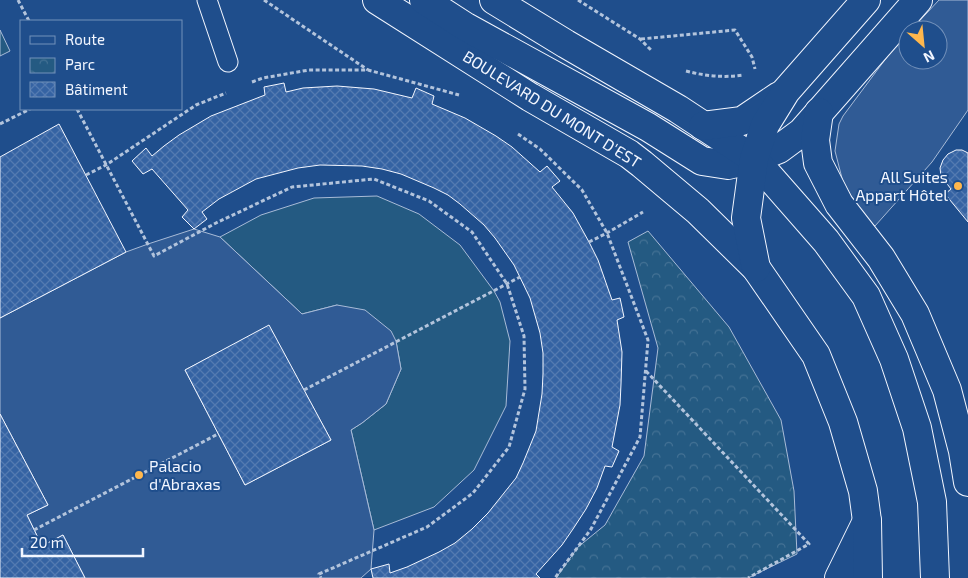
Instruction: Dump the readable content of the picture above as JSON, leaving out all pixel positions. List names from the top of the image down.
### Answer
{
  "streets": {
    "main road": ["BOULEVARD DU MONT D'EST"]
  },
  "places": ["All Suites Appart Hôtel", "Palacio d'Abraxas"],
  "legend": ["Route", "Parc", "Bâtiment"],
  "scale_bar": "20 m",
  "north": "bottom right"
}
